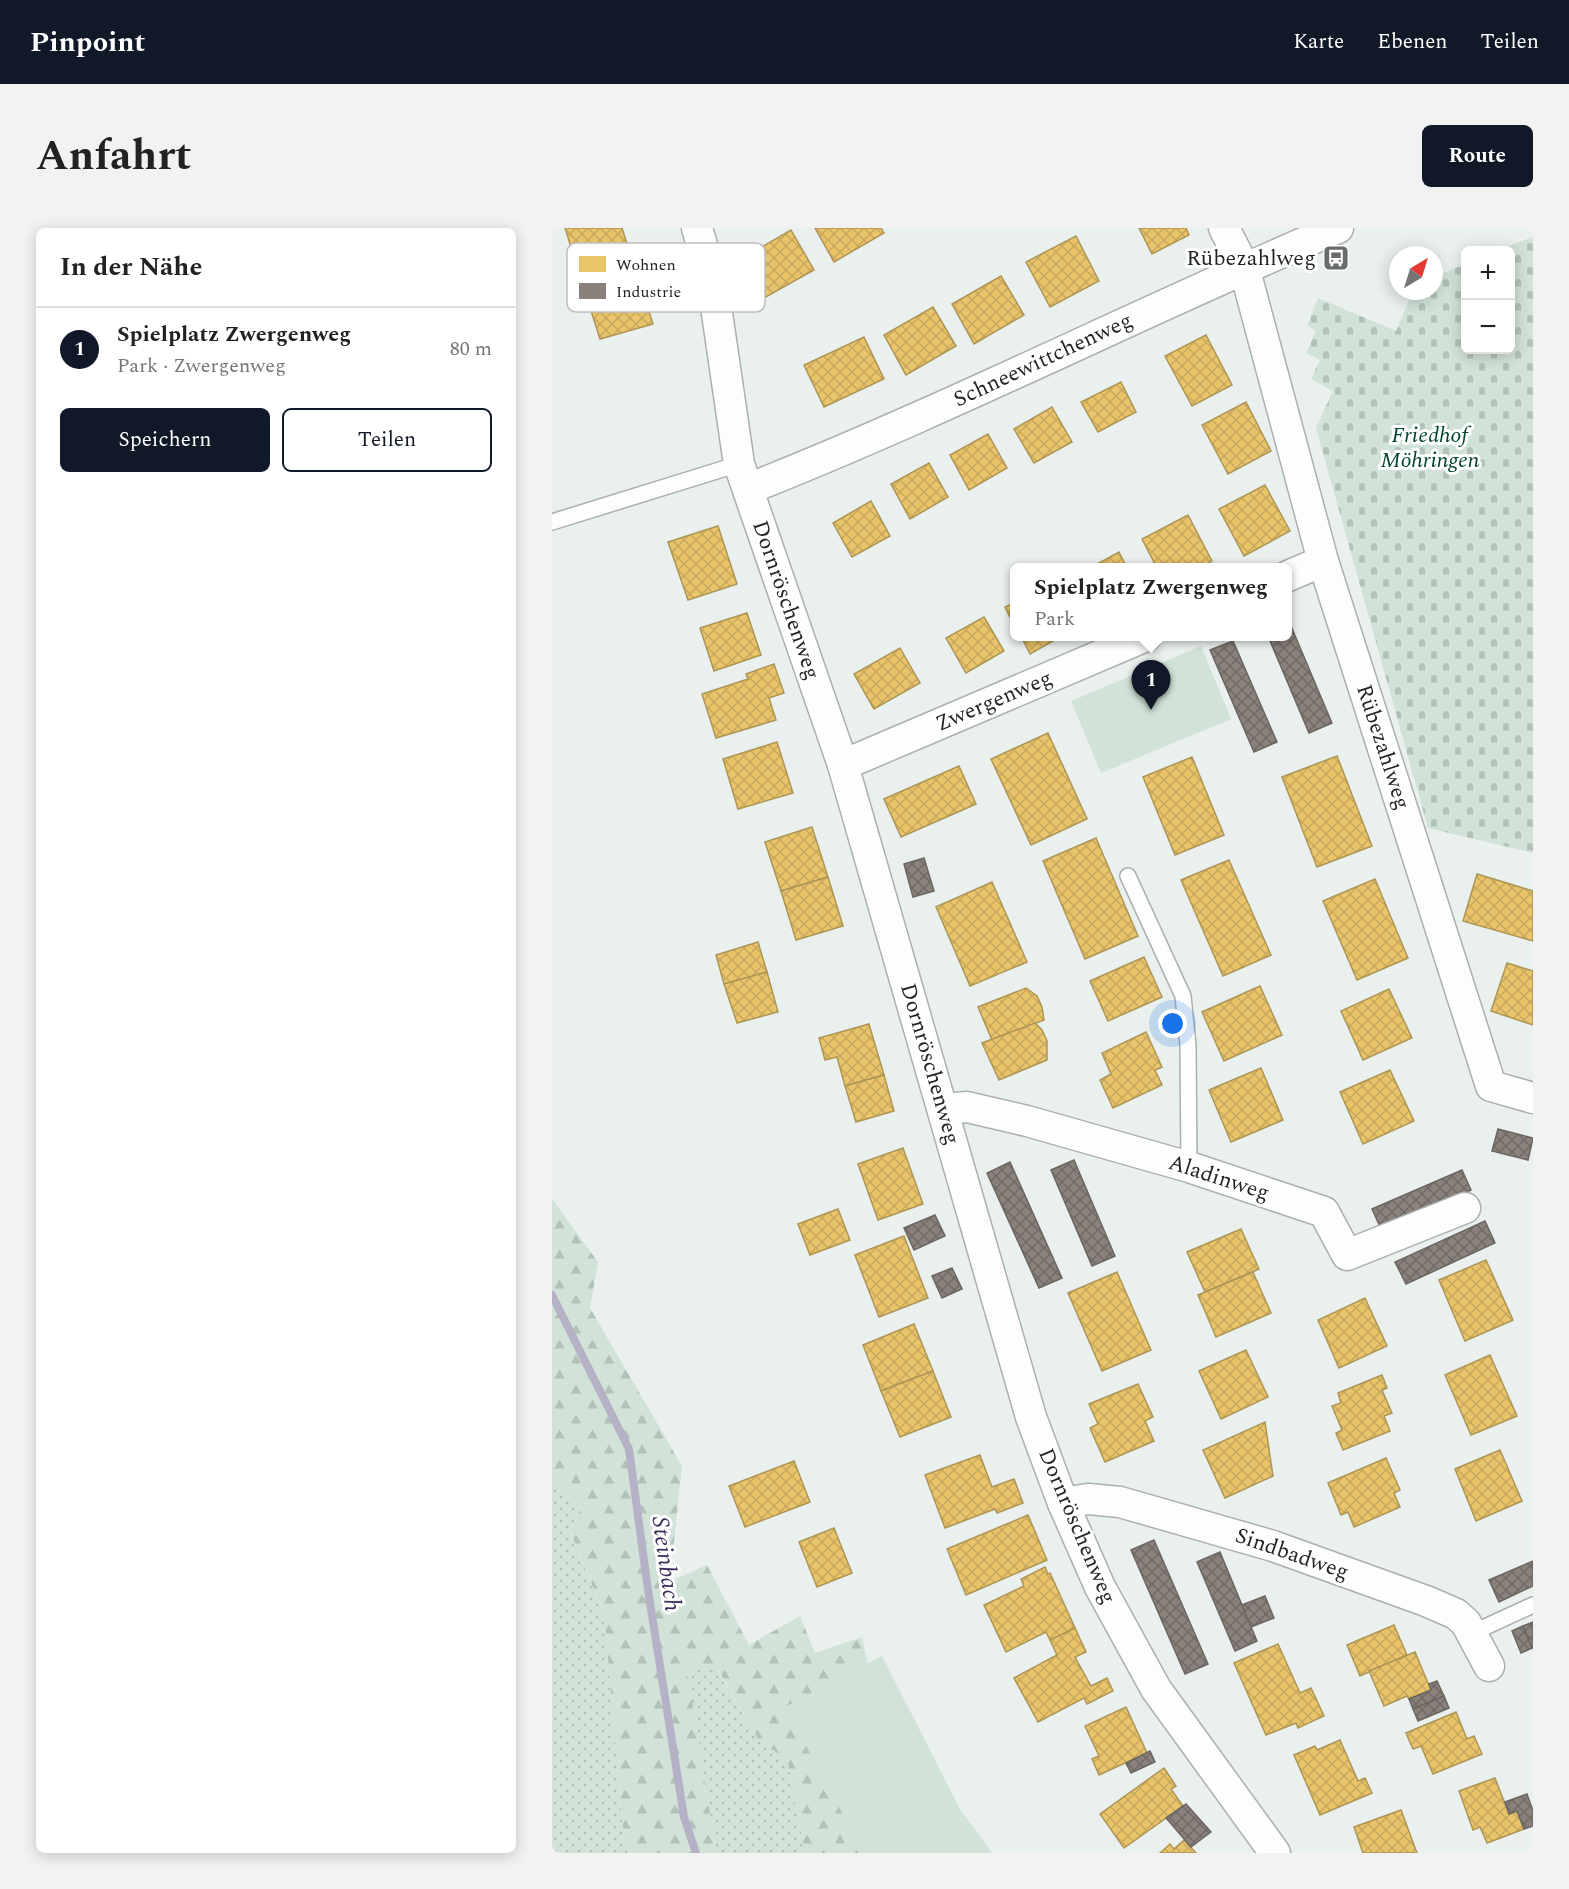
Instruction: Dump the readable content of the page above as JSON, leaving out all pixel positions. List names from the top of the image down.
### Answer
{
  "streets": {
    "street": [
      "Schneewittchenweg",
      "Dornröschenweg",
      "Zwergenweg",
      "Rübezahlweg",
      "Aladinweg",
      "Sindbadweg"
    ]
  },
  "crossings": [
    ["Schneewittchenweg", "Dornröschenweg"],
    ["Schneewittchenweg", "Rübezahlweg"],
    ["Dornröschenweg", "Zwergenweg"],
    ["Dornröschenweg", "Aladinweg"],
    ["Dornröschenweg", "Sindbadweg"]
  ],
  "water": ["Steinbach"],
  "parks": ["Friedhof Möhringen"],
  "places": {
    "bus stop": ["Rübezahlweg"]
  },
  "legend": ["Wohnen", "Industrie"],
  "north": "top right",
  "page": {
    "header": "Pinpoint",
    "nav": ["Karte", "Ebenen", "Teilen"],
    "title": "Anfahrt",
    "buttons": [
      "Route",
      ["Speichern", "Teilen"]
    ],
    "heading": "In der Nähe",
    "map_buttons": ["+", "−"],
    "list": [
      {
        "mark": "1",
        "name": "Spielplatz Zwergenweg",
        "note": "Park · Zwergenweg",
        "value": "80 m"
      }
    ],
    "popup": ["Spielplatz Zwergenweg", "Park"],
    "pins": "1"
  }
}
